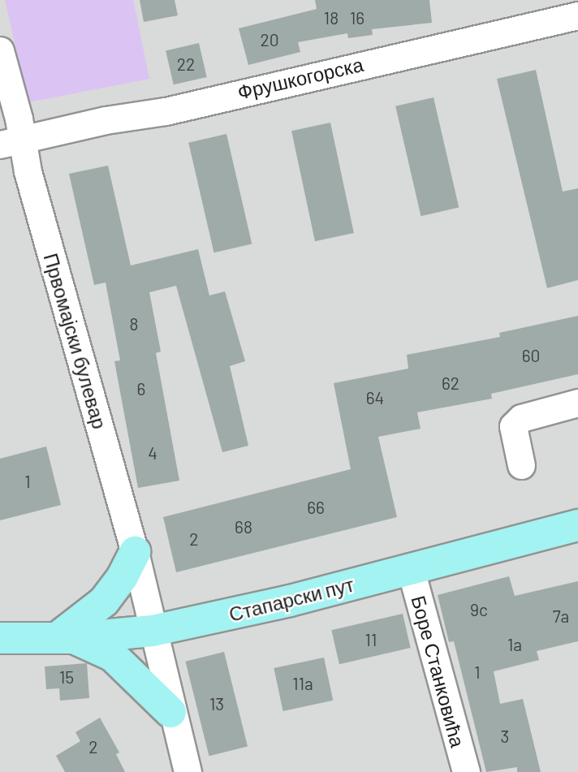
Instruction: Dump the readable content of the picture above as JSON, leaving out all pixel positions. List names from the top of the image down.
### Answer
{
  "streets": {
    "main road": ["Стапарски пут"],
    "street": ["Фрушкогорска", "Првомајски булевар", "Боре Станковића"]
  },
  "crossings": [
    ["Фрушкогорска", "Првомајски булевар"],
    ["Првомајски булевар", "Стапарски пут"],
    ["Стапарски пут", "Боре Станковића"]
  ],
  "house_numbers": [
    "18",
    "16",
    "20",
    "22",
    "8",
    "60",
    "62",
    "6",
    "64",
    "4",
    "1",
    "66",
    "68",
    "2",
    "9c",
    "7a",
    "11",
    "1a",
    "1",
    "15",
    "11a",
    "13",
    "3",
    "2"
  ]
}
